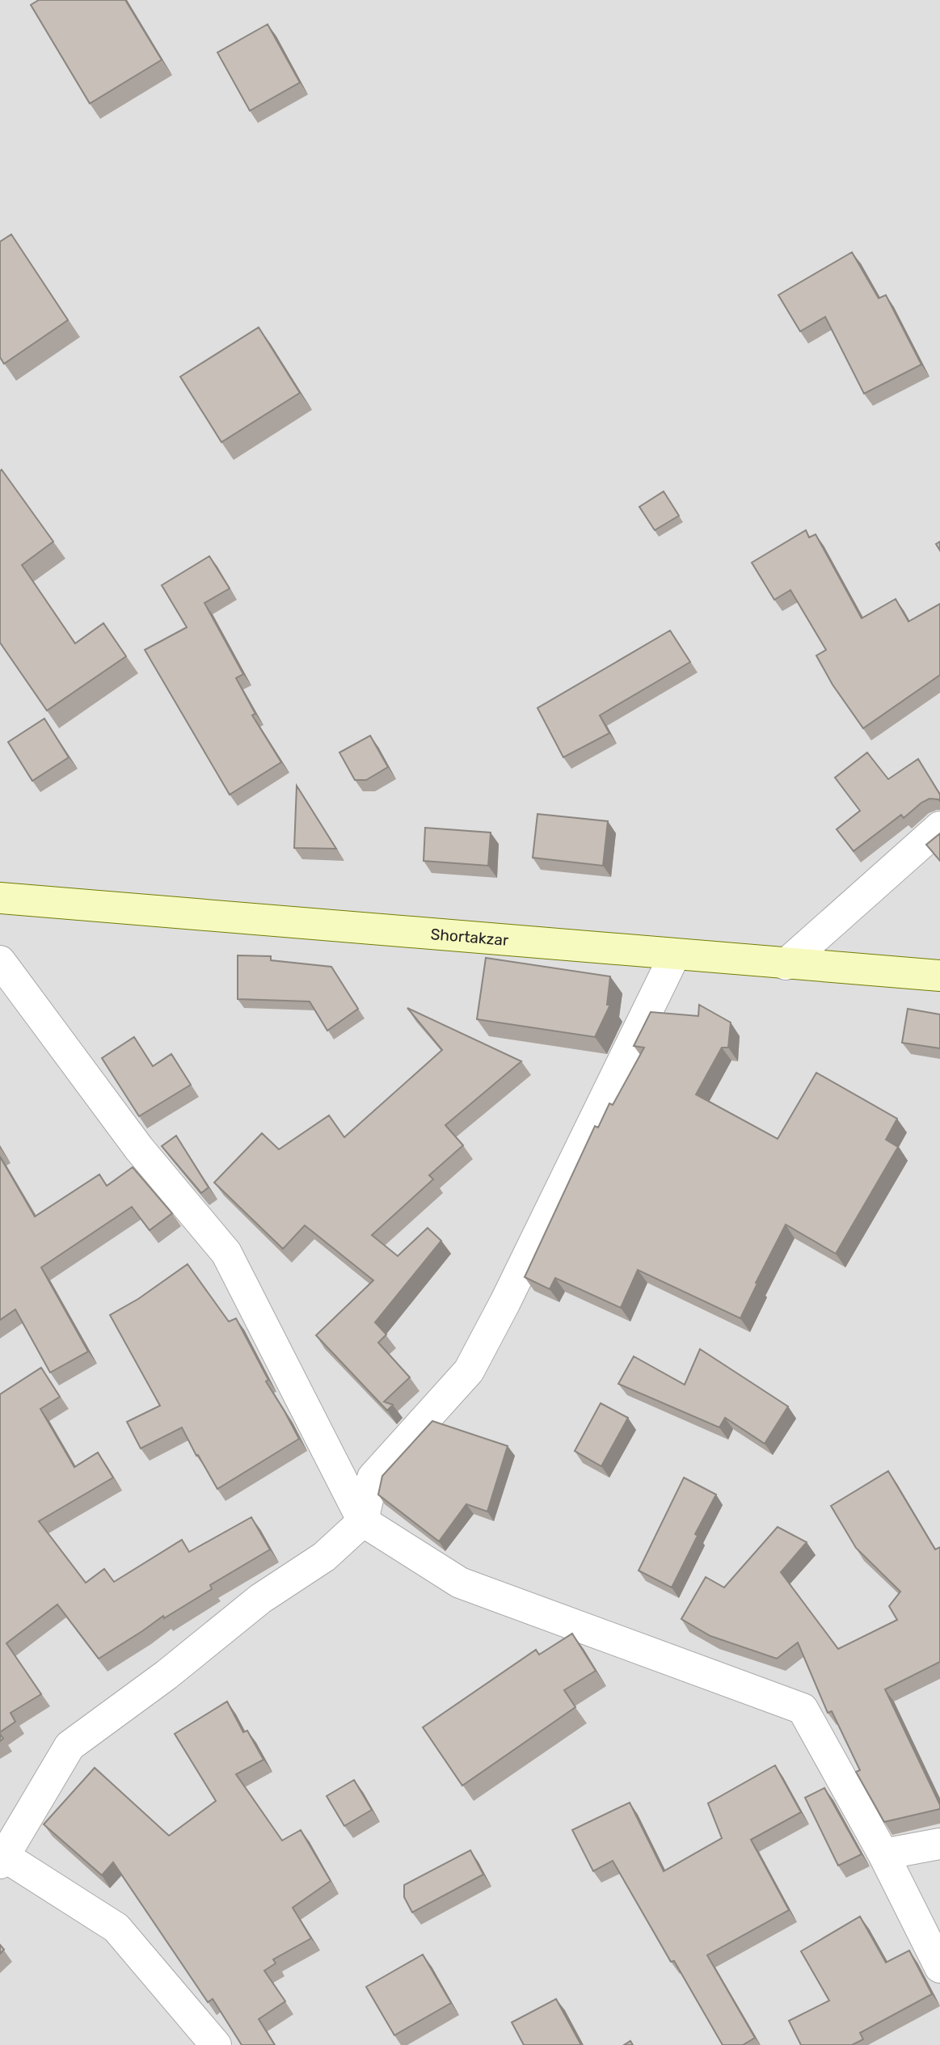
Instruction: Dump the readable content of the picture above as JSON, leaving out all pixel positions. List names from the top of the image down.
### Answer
{
  "streets": {
    "street": ["Shortakzar"]
  }
}
